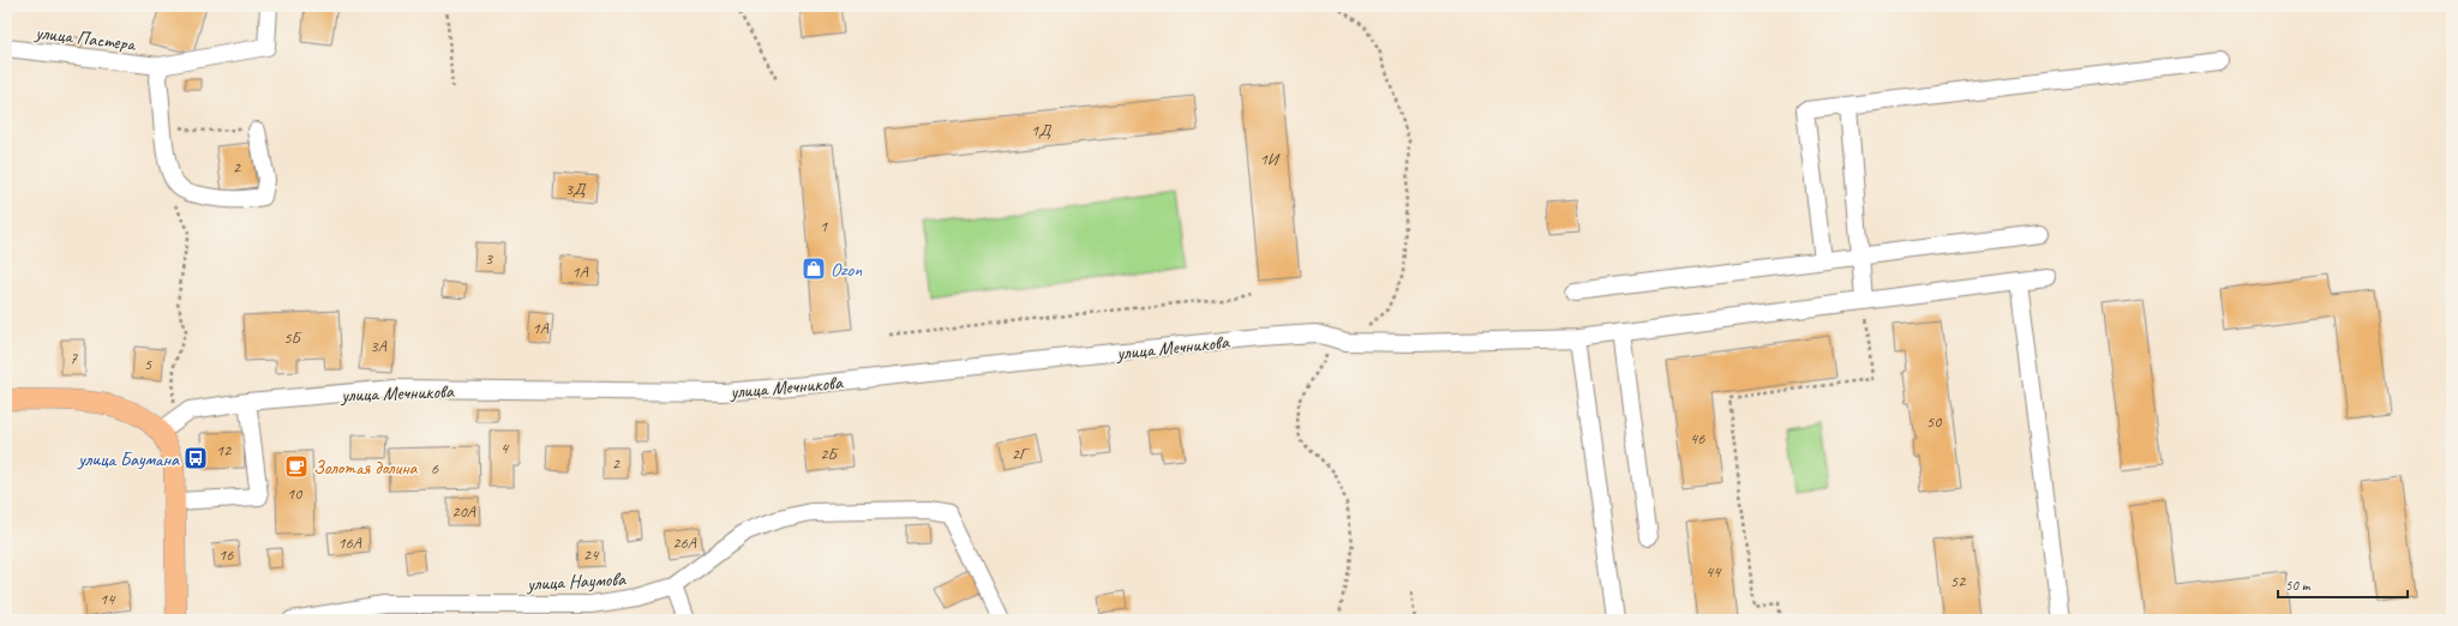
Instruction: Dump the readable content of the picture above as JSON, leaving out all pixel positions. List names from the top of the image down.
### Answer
{
  "streets": {
    "street": ["улица Пастера", "улица Мечникова", "улица Наумова"]
  },
  "places": {
    "shop": ["Ozon"],
    "bus stop": ["улица Баумана"],
    "cafe": ["Золотая долина"]
  },
  "house_numbers": [
    "1Д",
    "1И",
    "2",
    "3Д",
    "1",
    "3",
    "1А",
    "1А",
    "5Б",
    "3А",
    "7",
    "5",
    "50",
    "46",
    "4",
    "12",
    "2Б",
    "2Г",
    "2",
    "6",
    "10",
    "20А",
    "16А",
    "26А",
    "16",
    "24",
    "44",
    "52",
    "14"
  ],
  "scale_bar": "50 m"
}
